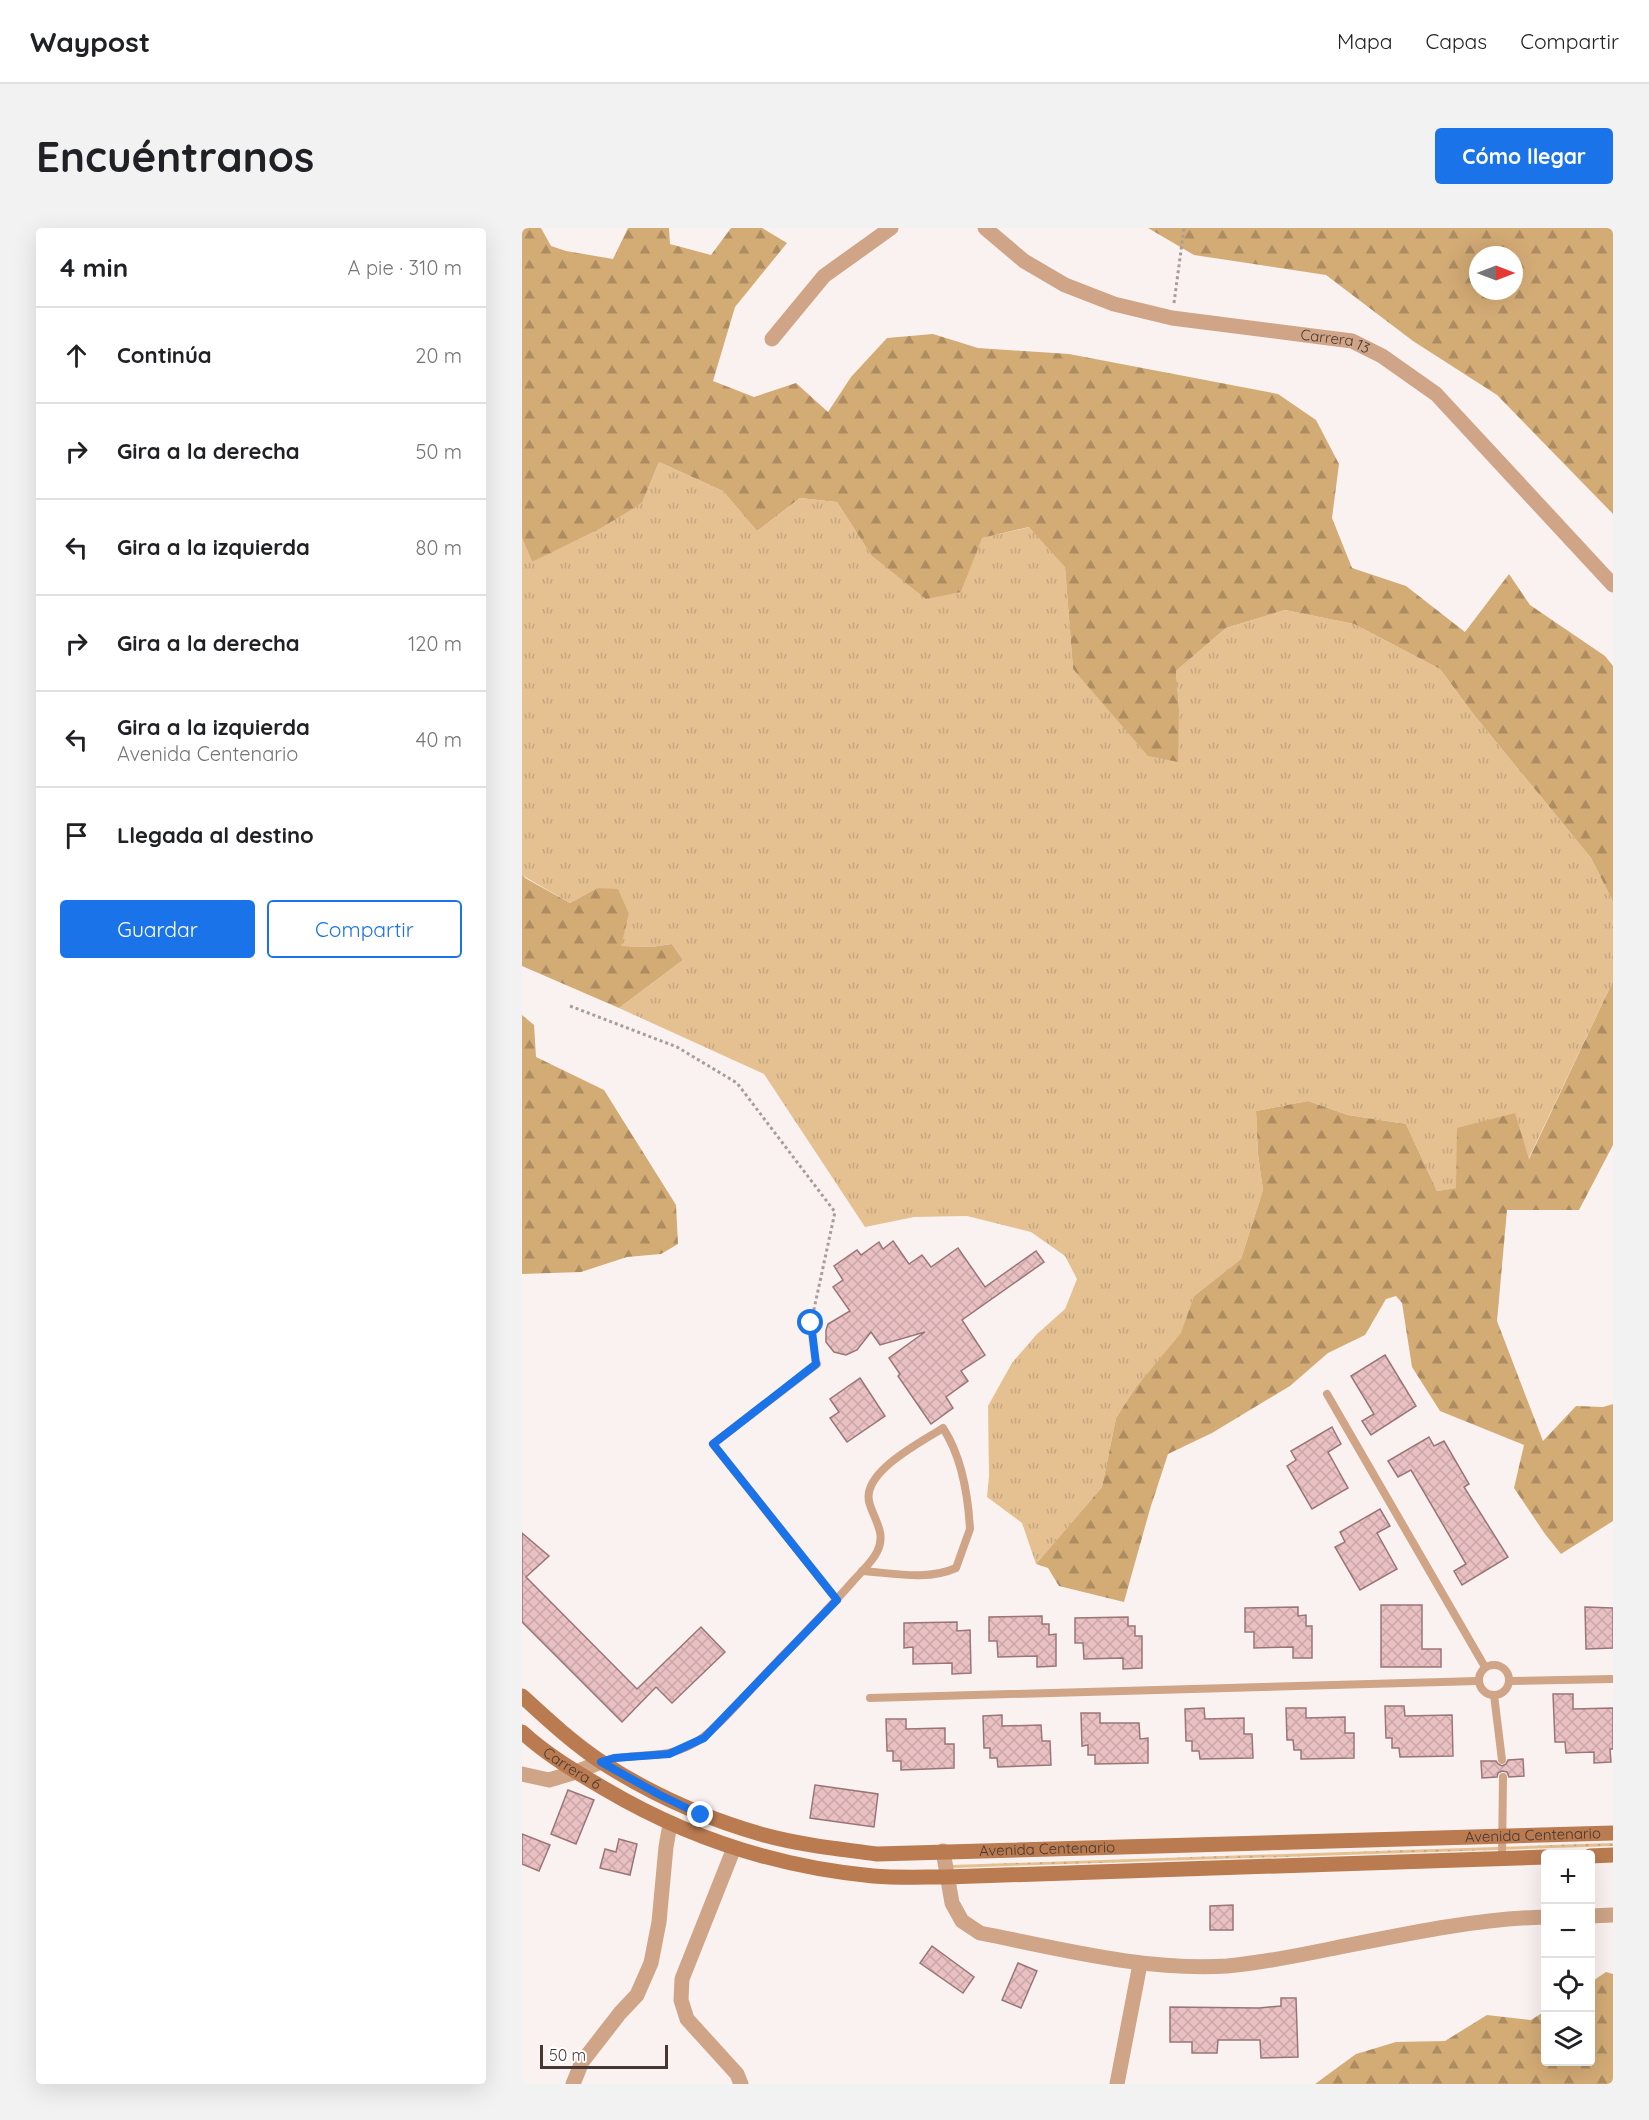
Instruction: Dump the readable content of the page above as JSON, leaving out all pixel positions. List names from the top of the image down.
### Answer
{
  "streets": {
    "main road": ["Carrera 6", "Avenida Centenario"],
    "street": ["Carrera 13"]
  },
  "scale_bar": "50 m",
  "north": "right",
  "page": {
    "header": "Waypost",
    "nav": ["Mapa", "Capas", "Compartir"],
    "buttons": [
      "Cómo llegar",
      ["Guardar", "Compartir"]
    ],
    "title": "Encuéntranos",
    "heading": ["4 min", "A pie · 310 m"],
    "list": [
      ["Continúa", "20 m"],
      ["Gira a la derecha", "50 m"],
      ["Gira a la izquierda", "80 m"],
      ["Gira a la derecha", "120 m"],
      ["Gira a la izquierda", "Avenida Centenario", "40 m"],
      "Llegada al destino"
    ],
    "map_buttons": ["+", "−"],
    "scale": "50 m"
  }
}
